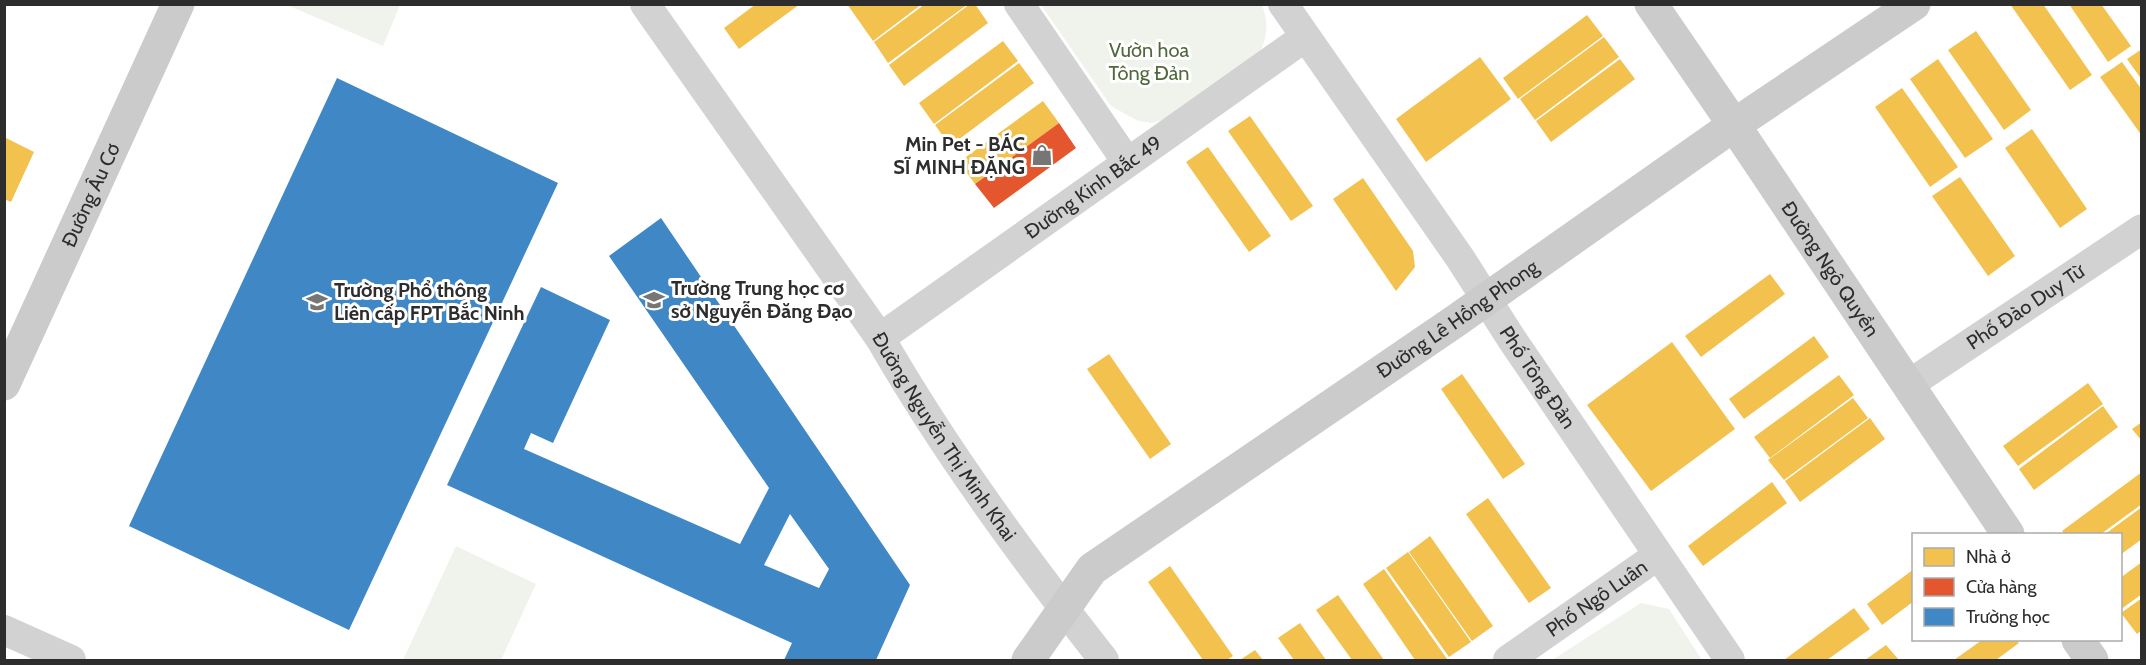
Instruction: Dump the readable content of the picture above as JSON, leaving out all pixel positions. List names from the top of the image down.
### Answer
{
  "streets": {
    "street": [
      "Đường Kinh Bắc 49",
      "Đường Âu Cơ",
      "Đường Ngô Quyền",
      "Phố Đào Duy Từ",
      "Đường Lê Hồng Phong",
      "Phố Tông Đản",
      "Đường Nguyễn Thị Minh Khai",
      "Phố Ngô Luân"
    ]
  },
  "crossings": [
    ["Đường Kinh Bắc 49", "Phố Tông Đản"],
    ["Đường Kinh Bắc 49", "Đường Nguyễn Thị Minh Khai"],
    ["Đường Ngô Quyền", "Phố Đào Duy Từ"],
    ["Đường Ngô Quyền", "Đường Lê Hồng Phong"],
    ["Đường Lê Hồng Phong", "Phố Tông Đản"],
    ["Đường Lê Hồng Phong", "Đường Nguyễn Thị Minh Khai"],
    ["Phố Tông Đản", "Phố Ngô Luân"]
  ],
  "parks": ["Vườn hoa Tông Đản"],
  "places": {
    "shop": ["Min Pet - BÁC SĨ MINH ĐẶNG"],
    "school or university": ["Trường Trung học cơ sở Nguyễn Đăng Đạo", "Trường Phổ thông Liên cấp FPT Bắc Ninh"]
  },
  "legend": ["Nhà ở", "Cửa hàng", "Trường học"]
}
